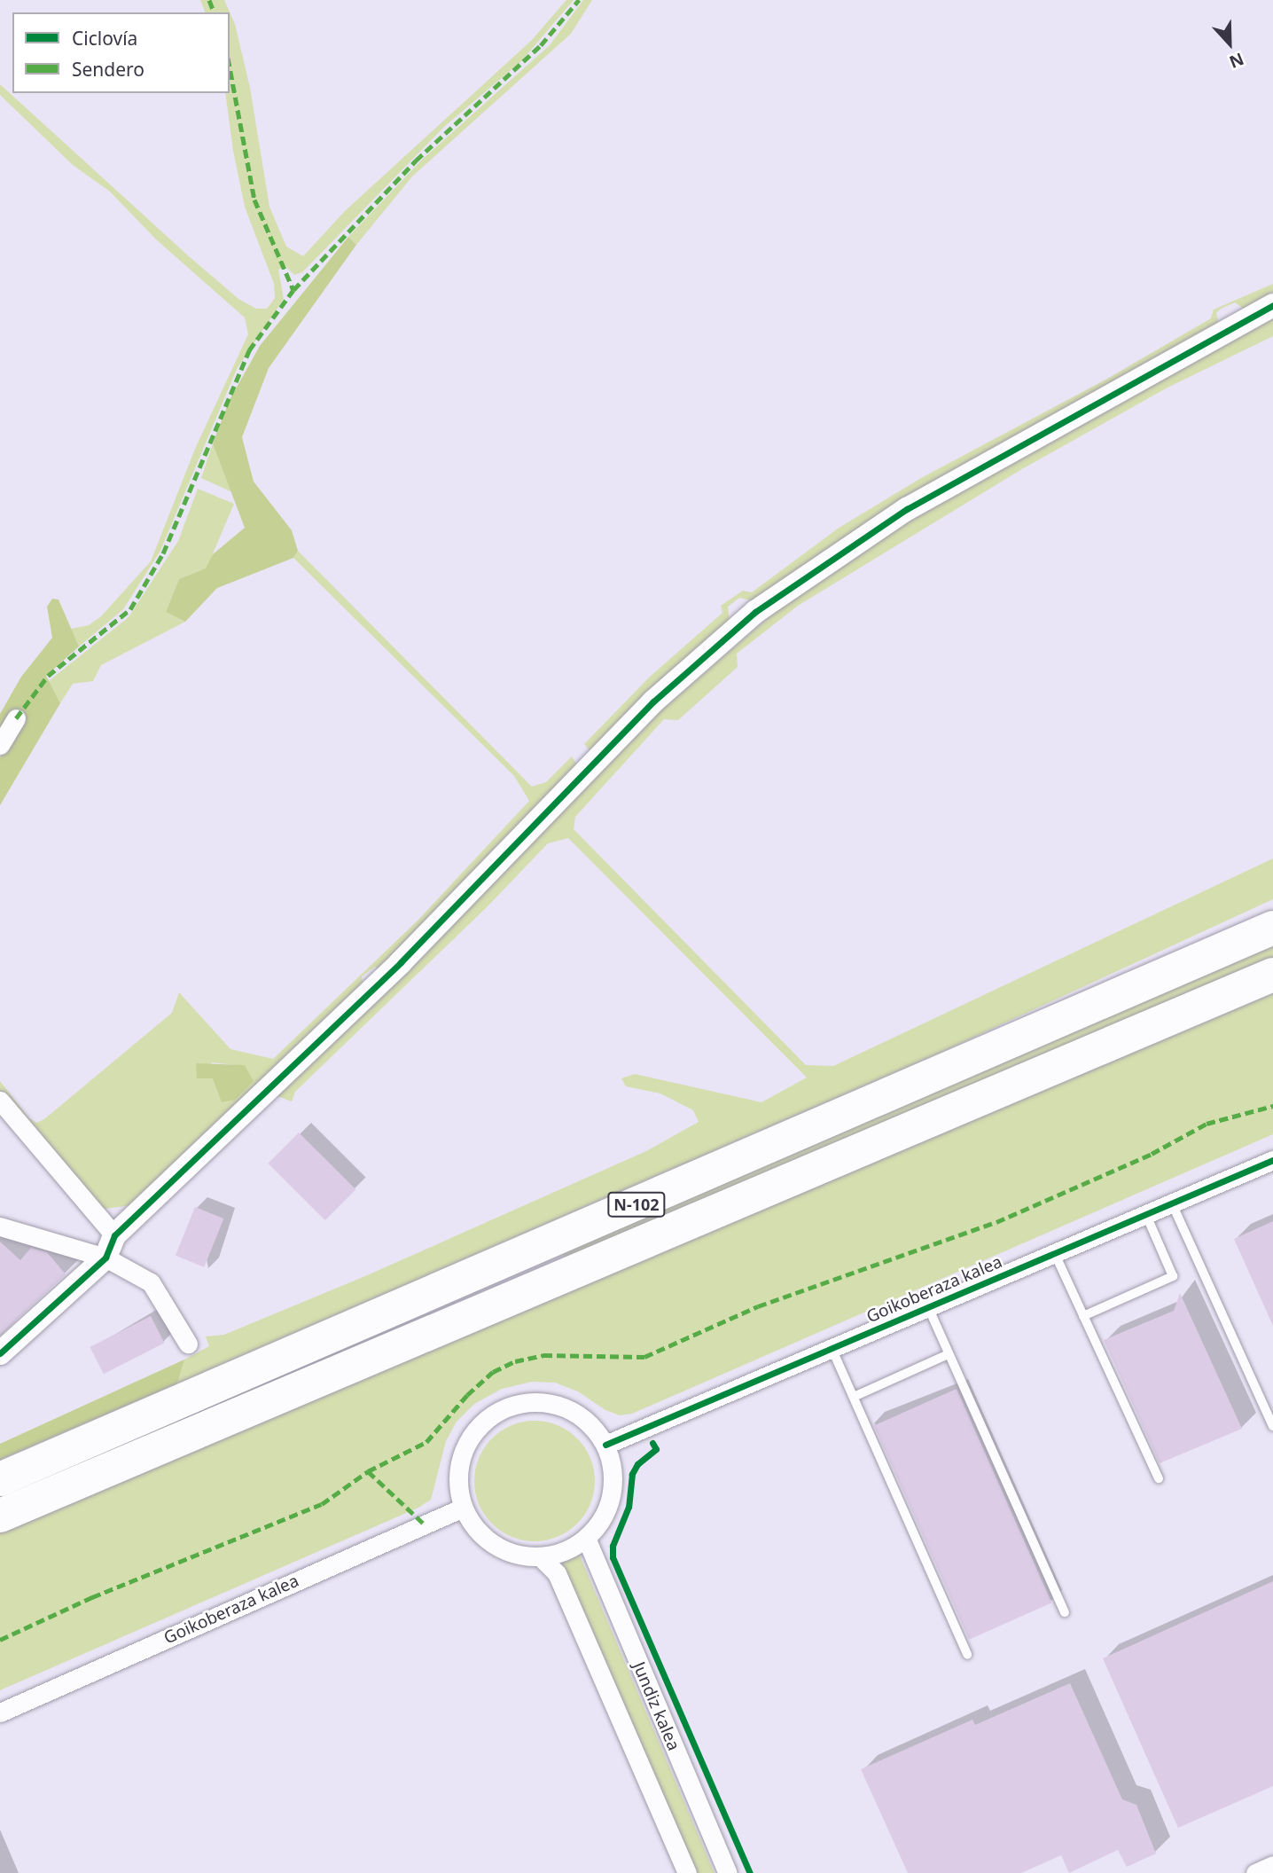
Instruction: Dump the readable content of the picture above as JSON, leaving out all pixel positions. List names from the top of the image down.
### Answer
{
  "streets": {
    "highway": ["N-102"],
    "street": ["Goikoberaza kalea", "Jundiz kalea"]
  },
  "crossings": [
    ["Goikoberaza kalea", "Jundiz kalea"]
  ],
  "legend": ["Ciclovía", "Sendero"],
  "north": "bottom"
}
